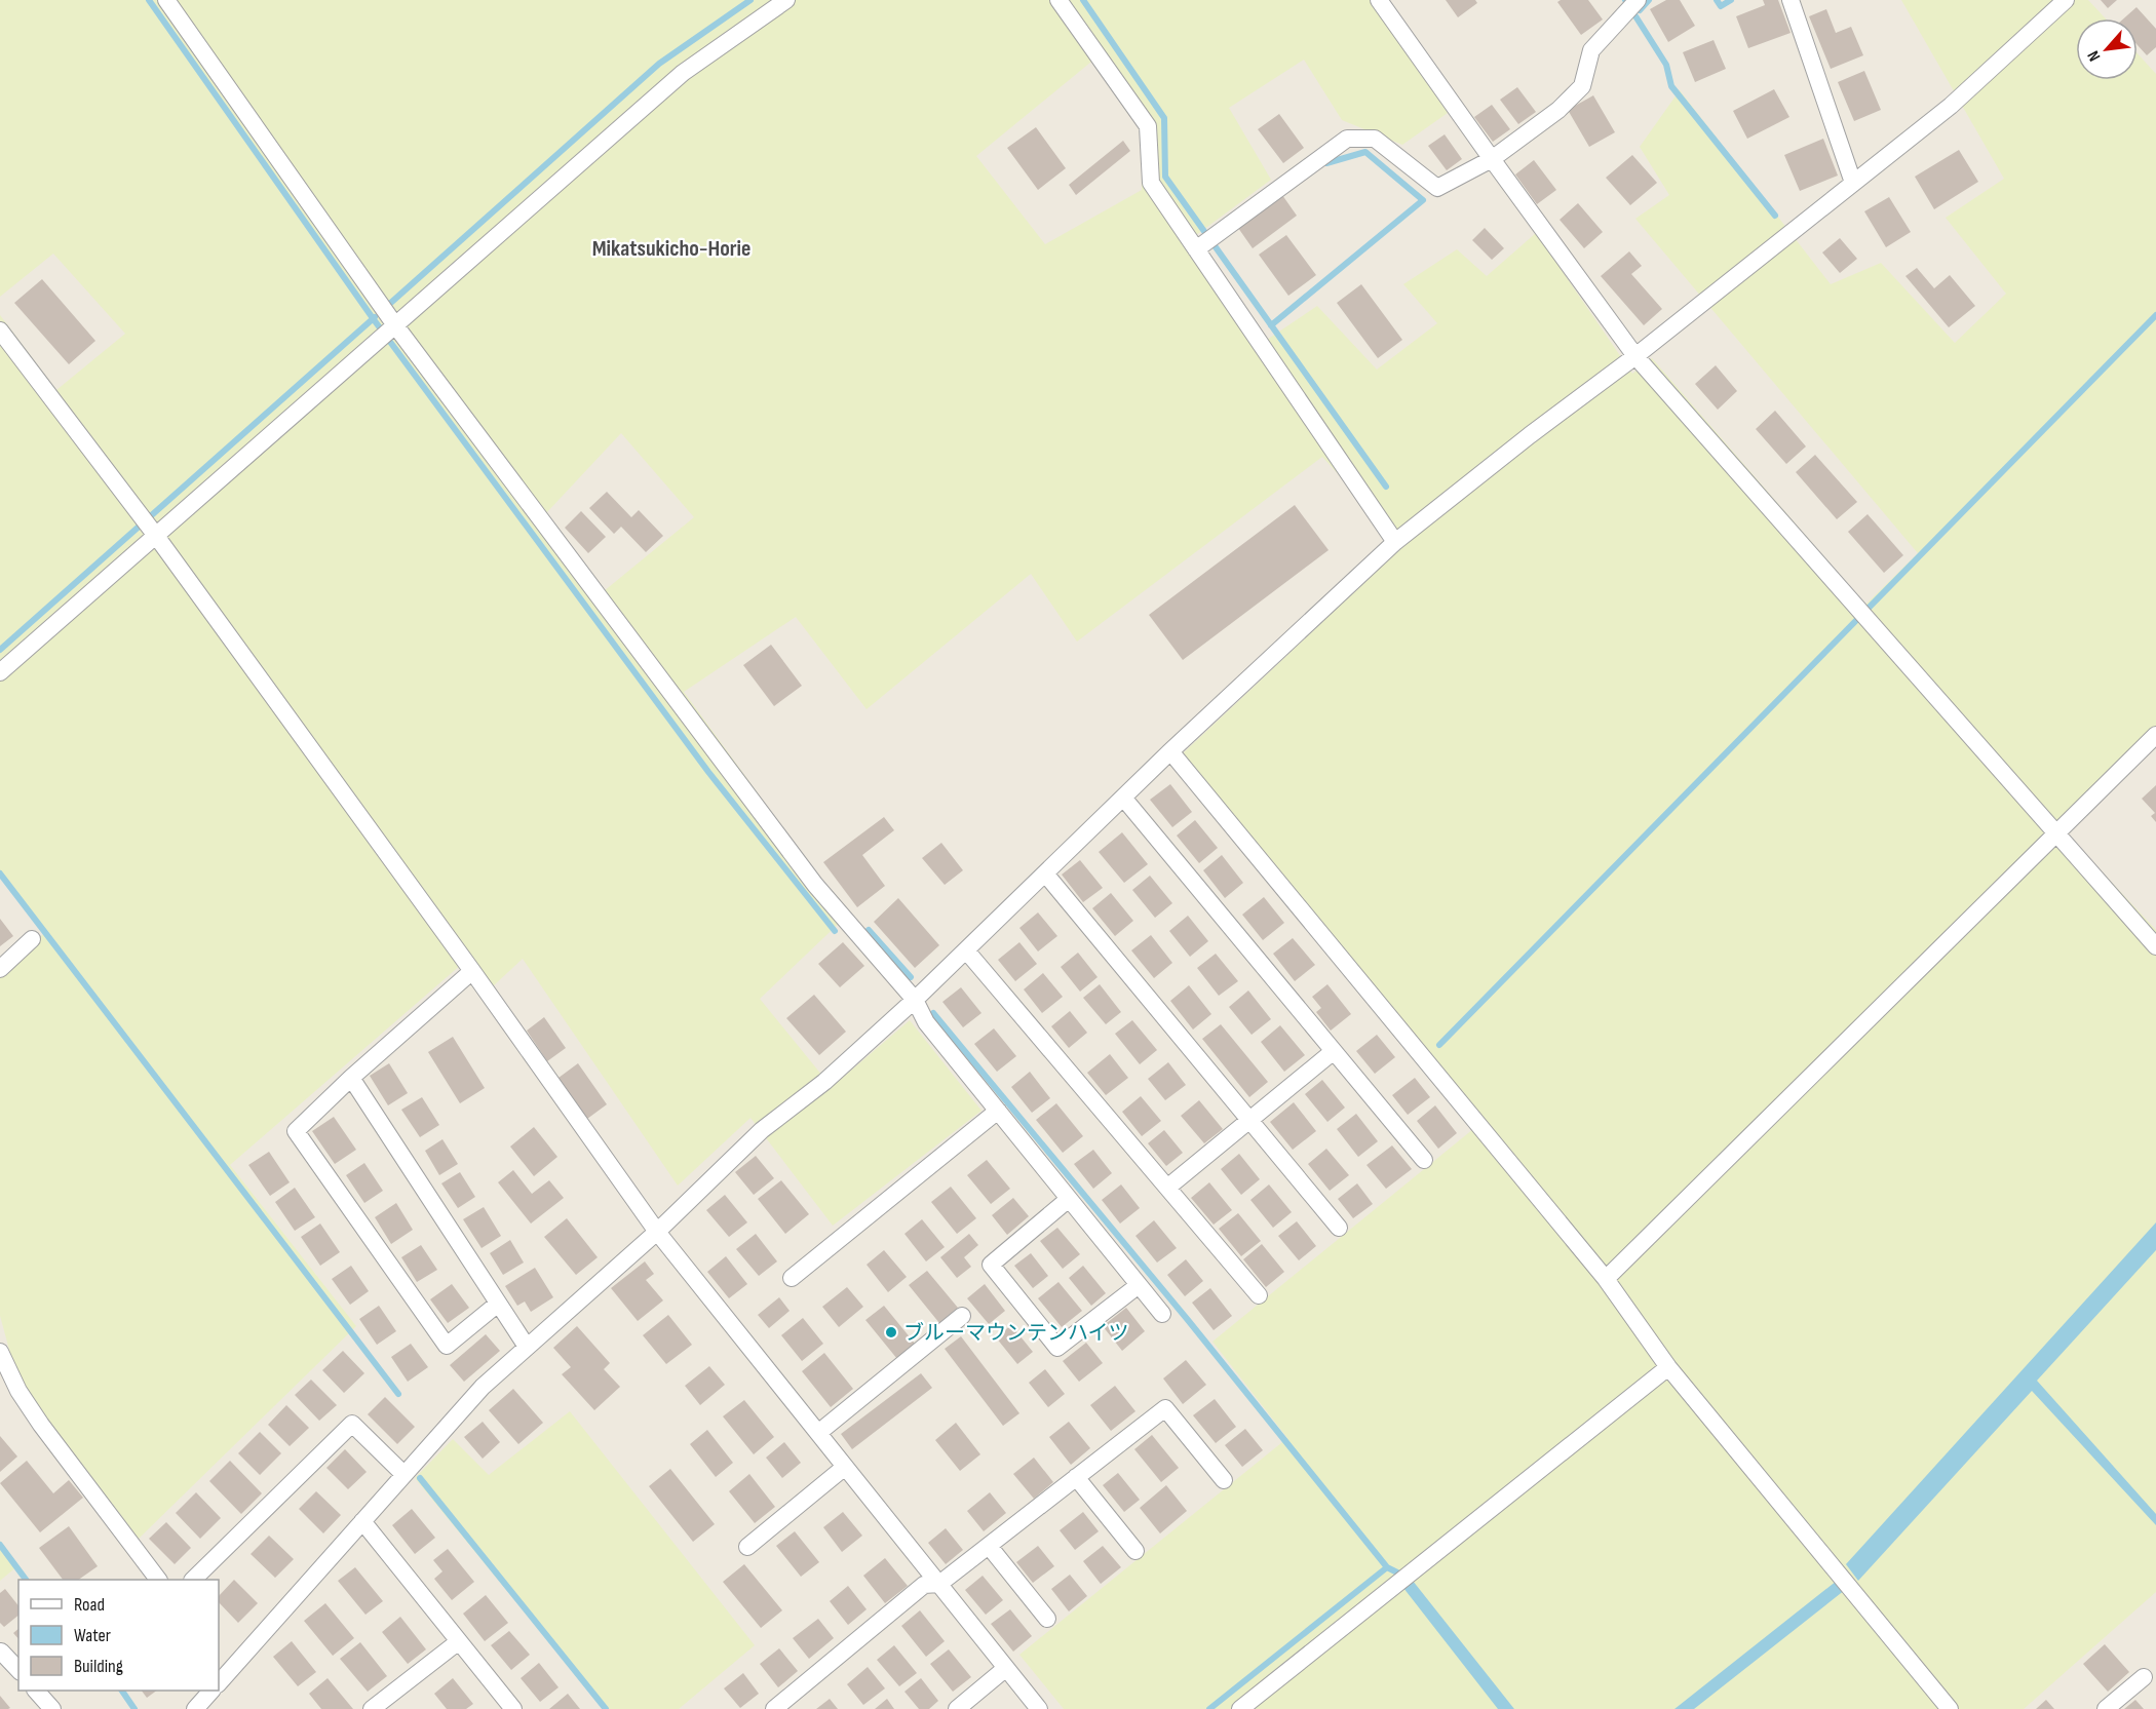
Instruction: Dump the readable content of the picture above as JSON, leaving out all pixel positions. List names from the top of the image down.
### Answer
{
  "districts": ["Mikatsukicho-Horie"],
  "places": ["ブルーマウンテンハイツ"],
  "legend": ["Road", "Water", "Building"],
  "north": "bottom left"
}
